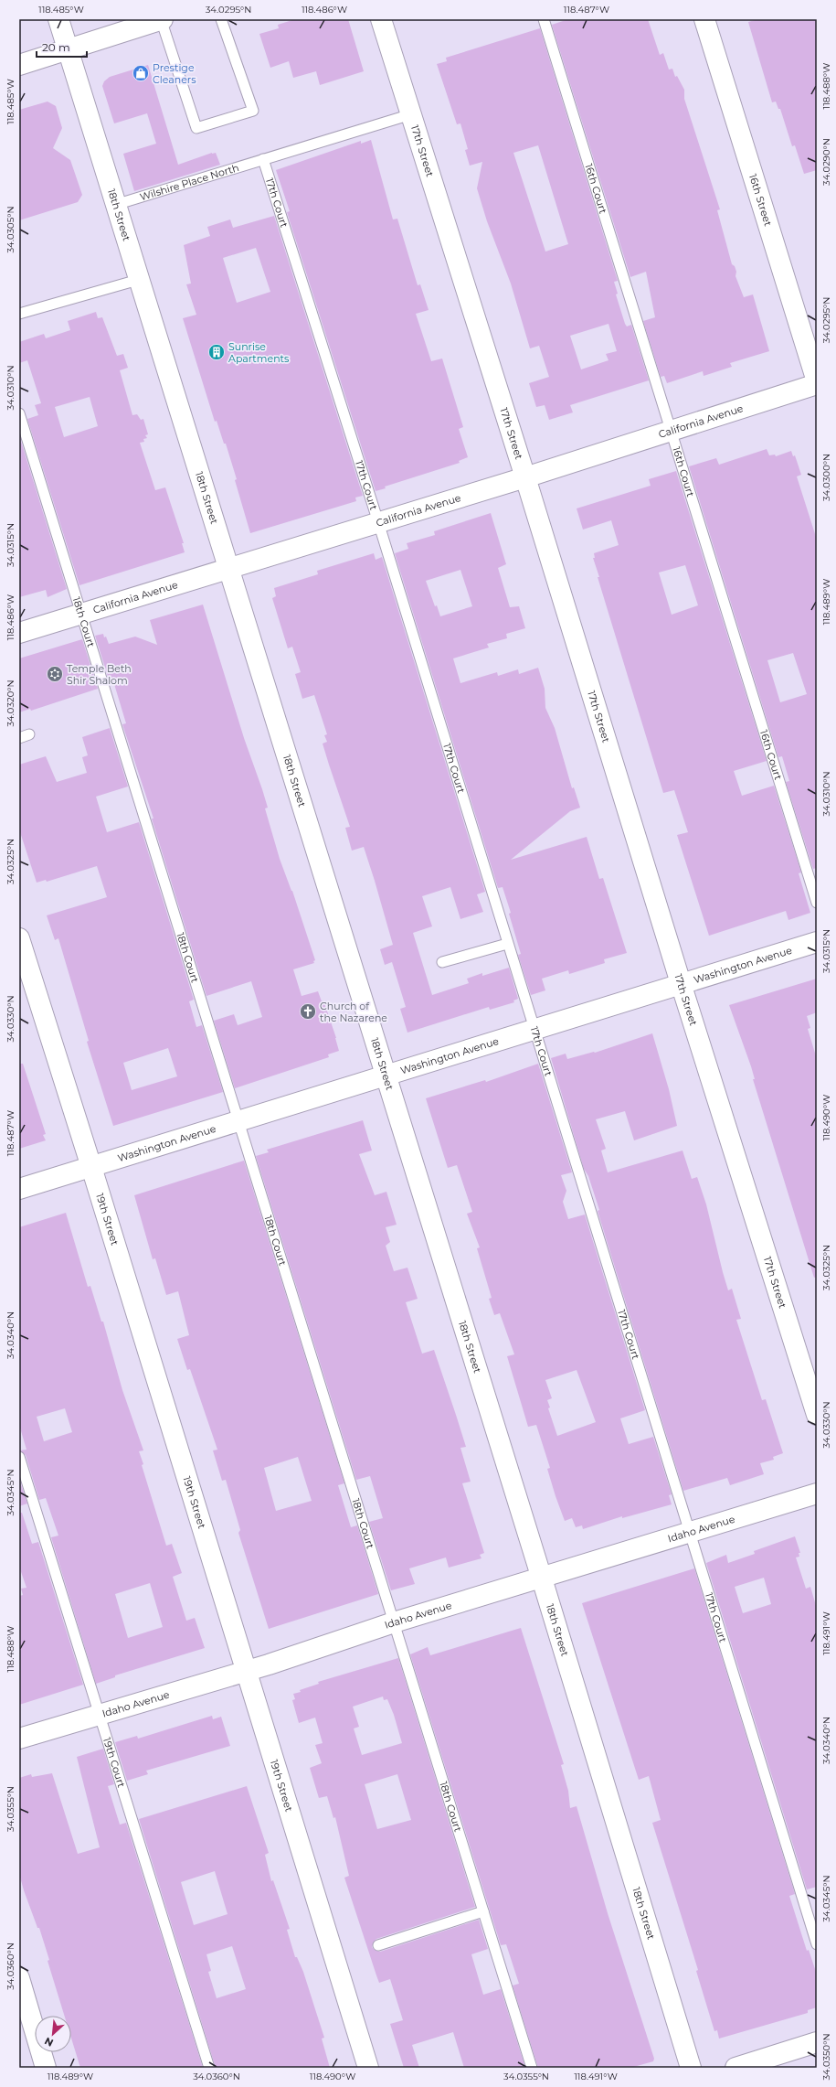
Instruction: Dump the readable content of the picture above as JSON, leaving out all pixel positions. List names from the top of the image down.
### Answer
{
  "streets": {
    "street": [
      "17th Street",
      "16th Street",
      "18th Street",
      "California Avenue",
      "Washington Avenue",
      "19th Street",
      "Idaho Avenue"
    ],
    "lane": [
      "Wilshire Place North",
      "16th Court",
      "17th Court",
      "18th Court",
      "19th Court"
    ]
  },
  "crossings": [
    ["17th Street", "Wilshire Place North"],
    ["17th Street", "California Avenue"],
    ["17th Street", "Washington Avenue"],
    ["Wilshire Place North", "17th Court"],
    ["Wilshire Place North", "18th Street"],
    ["16th Court", "California Avenue"],
    ["17th Court", "California Avenue"],
    ["17th Court", "Washington Avenue"],
    ["17th Court", "Idaho Avenue"],
    ["18th Street", "California Avenue"],
    ["18th Street", "Washington Avenue"],
    ["18th Street", "Idaho Avenue"],
    ["California Avenue", "18th Court"],
    ["18th Court", "Washington Avenue"],
    ["18th Court", "Idaho Avenue"],
    ["Washington Avenue", "19th Street"],
    ["19th Street", "Idaho Avenue"],
    ["Idaho Avenue", "19th Court"]
  ],
  "places": {
    "shop": ["Prestige Cleaners"],
    "building": ["Sunrise Apartments"],
    "synagogue": ["Temple Beth Shir Shalom"],
    "church": ["Church of the Nazarene"]
  },
  "scale_bar": "20 m",
  "north": "bottom left",
  "coordinates": [
    "118.485°W",
    "34.0295°N",
    "118.486°W",
    "118.487°W",
    "118.488°W",
    "34.0290°N",
    "34.0305°N",
    "34.0310°N",
    "34.0300°N",
    "34.0315°N",
    "118.489°W",
    "34.0320°N",
    "34.0325°N",
    "34.0330°N",
    "118.490°W",
    "34.0340°N",
    "34.0345°N",
    "118.491°W",
    "34.0355°N",
    "34.0360°N",
    "34.0350°N"
  ]
}
